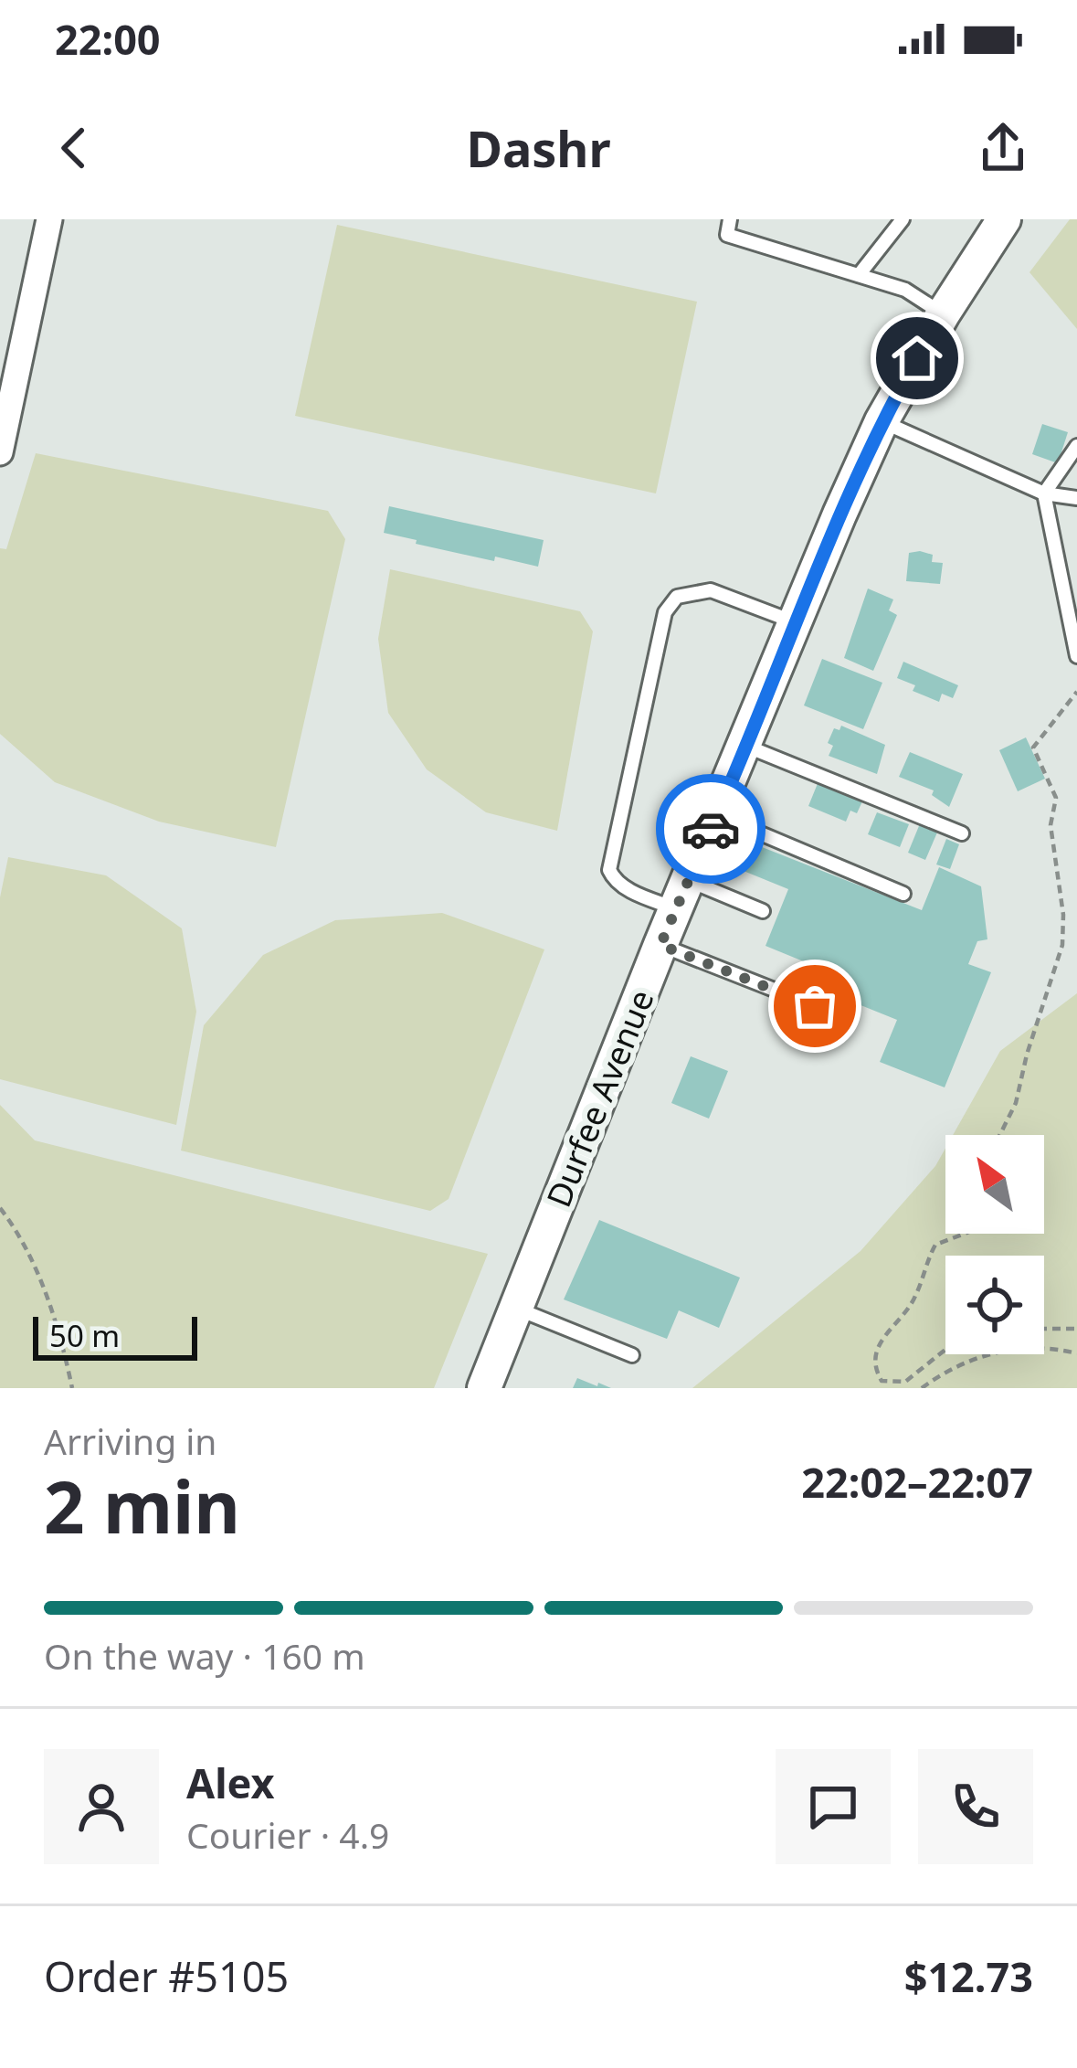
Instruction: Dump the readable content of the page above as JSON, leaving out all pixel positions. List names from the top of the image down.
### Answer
{
  "streets": {
    "main road": ["Durfee Avenue"]
  },
  "scale_bar": "50 m",
  "north": "top left",
  "page": {
    "status": "22:00",
    "header": "Dashr",
    "scale": "50 m",
    "heading": ["2 min", "Arriving in", "22:02–22:07"],
    "panel": [
      "Alex",
      "Courier · 4.9",
      "Order #5105",
      "$12.73"
    ],
    "bar": "On the way · 160 m"
  }
}
